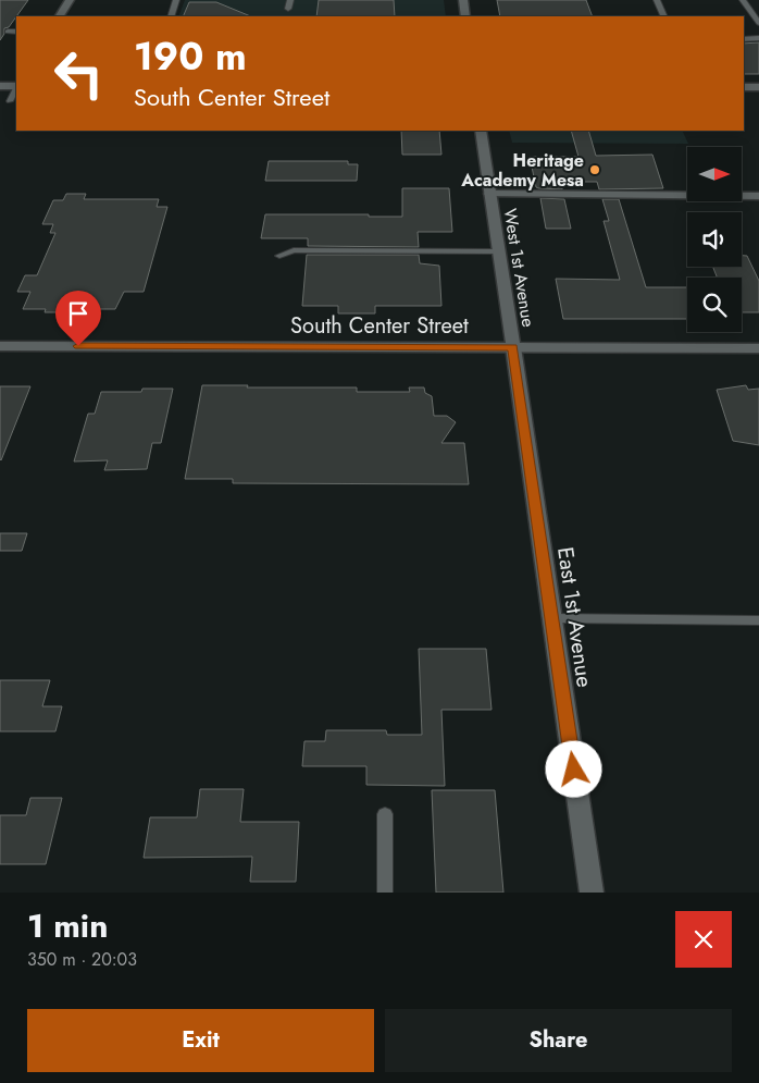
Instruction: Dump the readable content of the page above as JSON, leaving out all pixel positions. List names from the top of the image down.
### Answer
{
  "streets": {
    "street": ["West 1st Avenue", "South Center Street", "East 1st Avenue"]
  },
  "crossings": [
    ["West 1st Avenue", "South Center Street"],
    ["West 1st Avenue", "East 1st Avenue"],
    ["South Center Street", "East 1st Avenue"]
  ],
  "places": ["Heritage Academy Mesa"],
  "north": "right",
  "page": {
    "turn": ["190 m", "South Center Street"],
    "heading": ["1 min", "350 m · 20:03"],
    "buttons": ["Exit", "Share"]
  }
}
